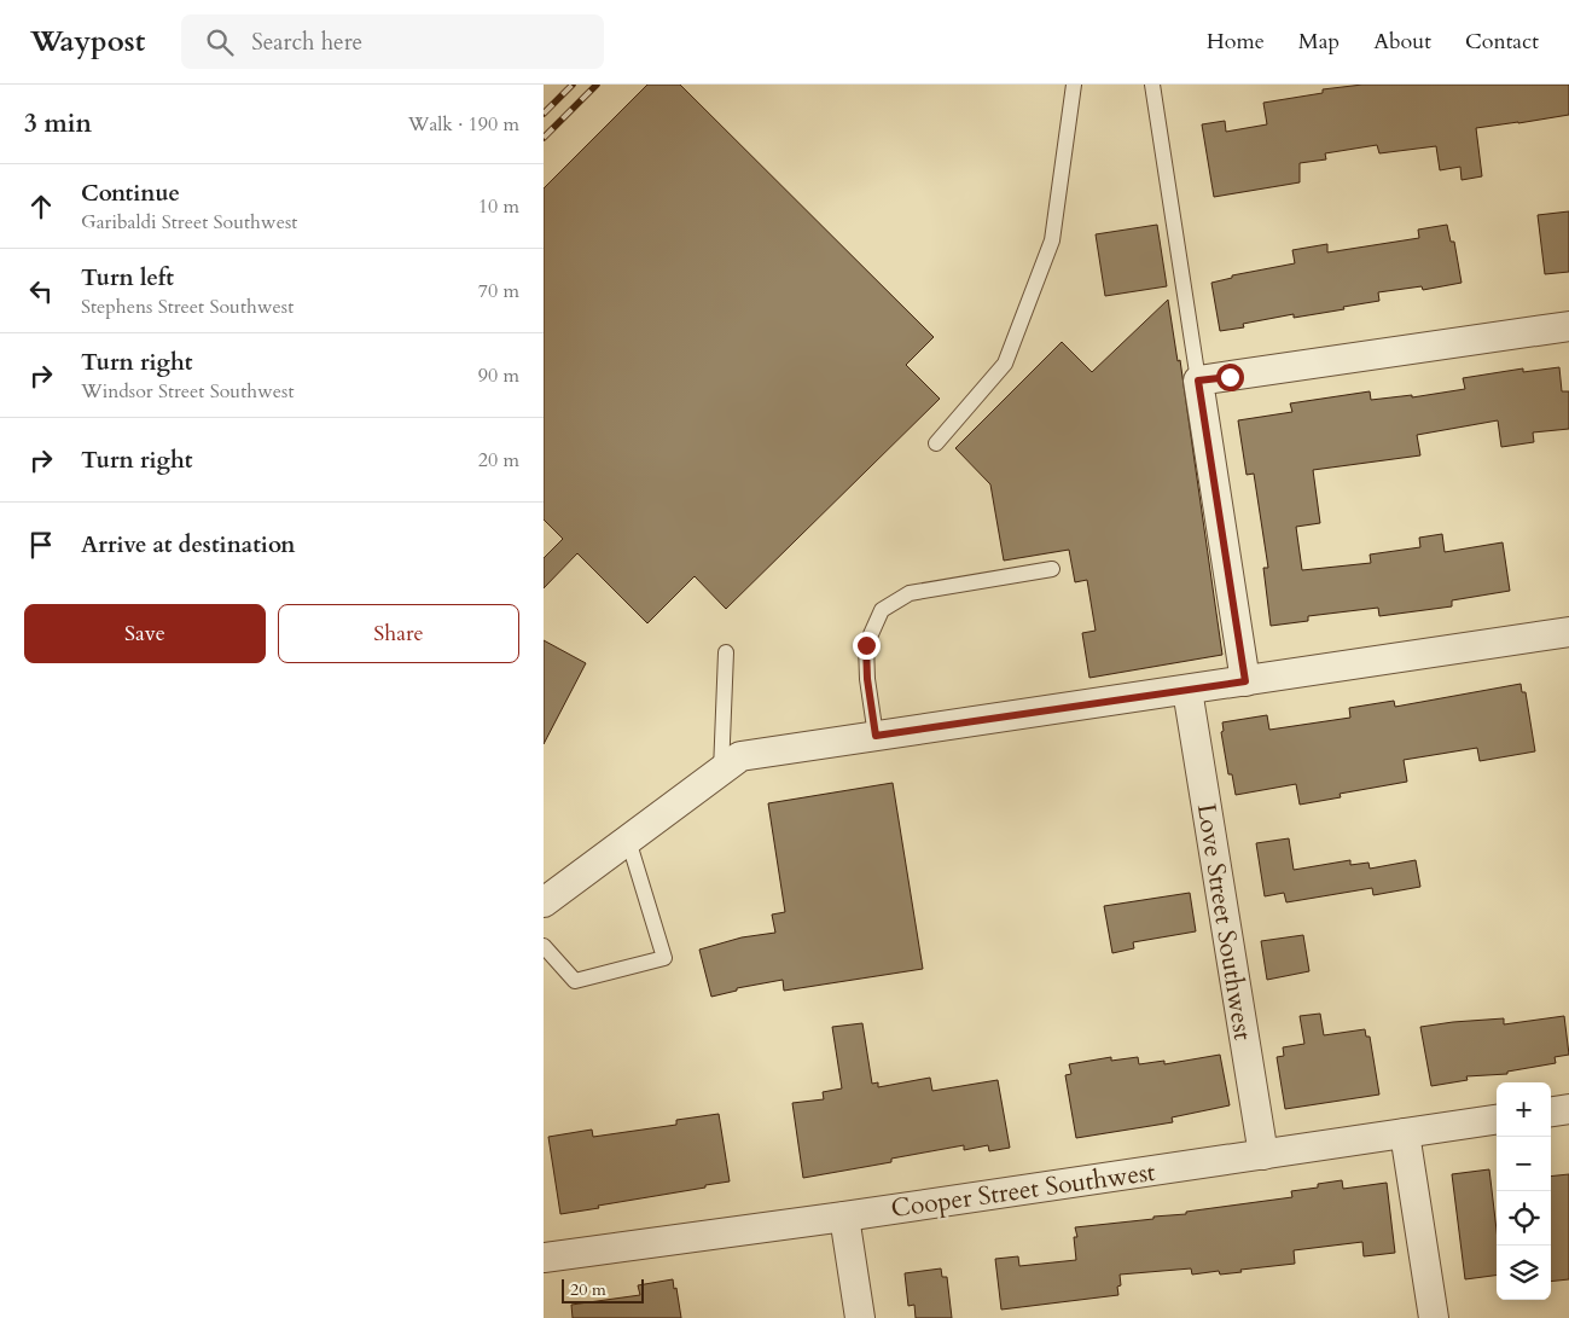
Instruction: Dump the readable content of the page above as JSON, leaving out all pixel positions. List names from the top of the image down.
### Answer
{
  "streets": {
    "street": ["Love Street Southwest", "Cooper Street Southwest"]
  },
  "crossings": [
    ["Love Street Southwest", "Cooper Street Southwest"]
  ],
  "scale_bar": "20 m",
  "page": {
    "header": "Waypost",
    "search": "Search here",
    "nav": [
      "Home",
      "Map",
      "About",
      "Contact"
    ],
    "heading": ["3 min", "Walk · 190 m"],
    "list": [
      ["Continue", "Garibaldi Street Southwest", "10 m"],
      ["Turn left", "Stephens Street Southwest", "70 m"],
      ["Turn right", "Windsor Street Southwest", "90 m"],
      ["Turn right", "20 m"],
      "Arrive at destination"
    ],
    "buttons": ["Save", "Share"],
    "map_buttons": ["+", "−"],
    "scale": "20 m"
  }
}
